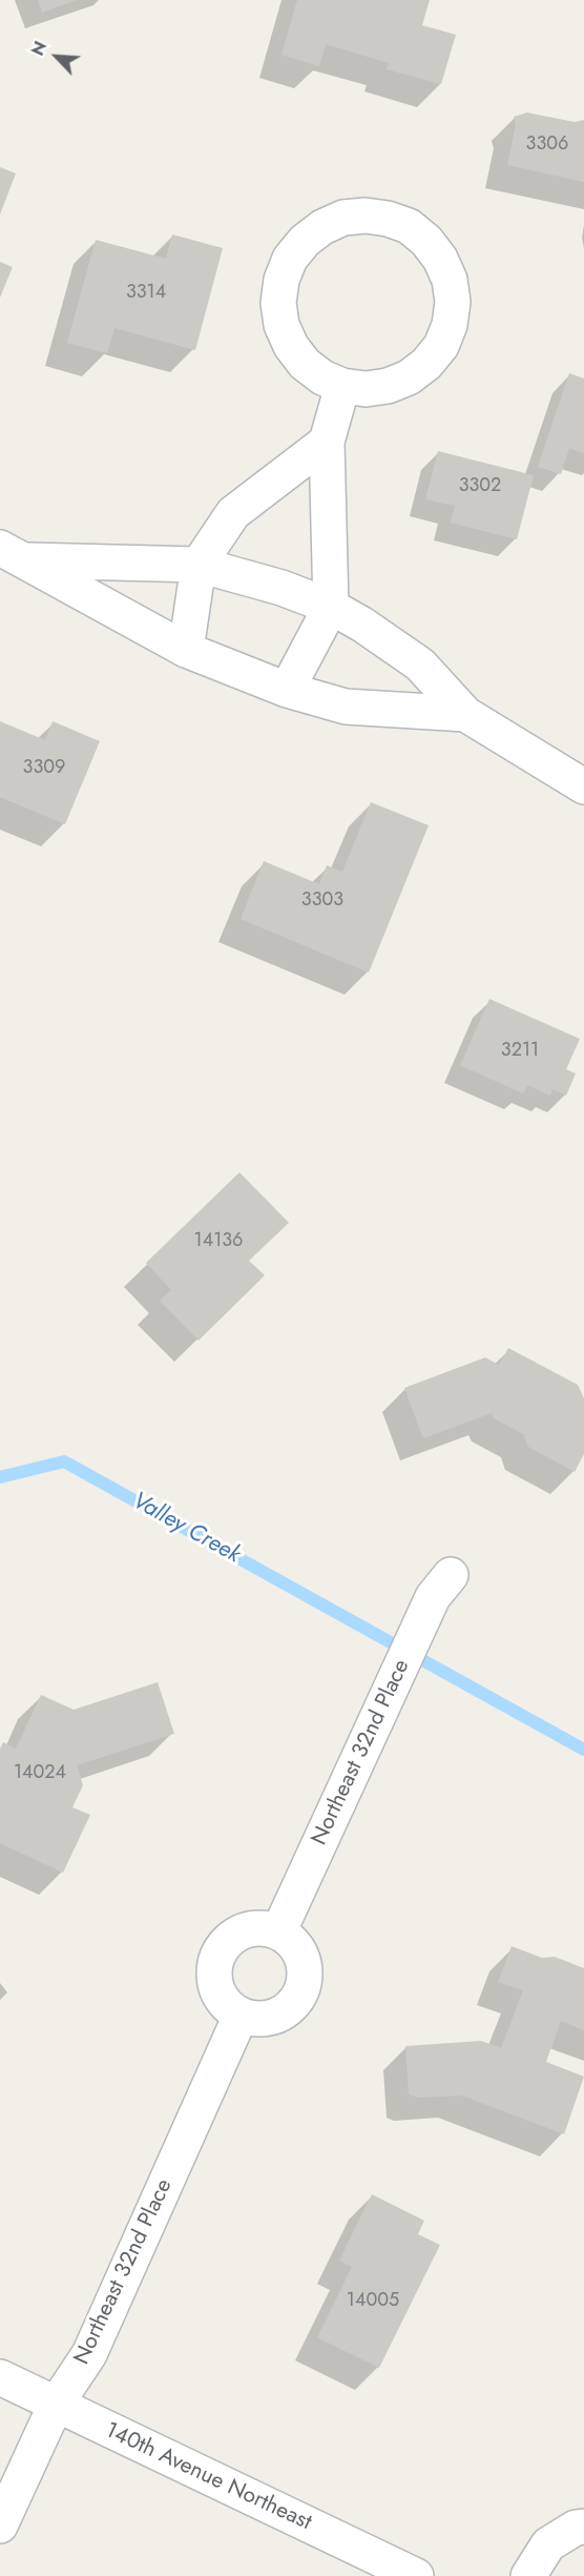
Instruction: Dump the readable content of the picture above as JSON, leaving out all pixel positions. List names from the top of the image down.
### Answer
{
  "streets": {
    "street": ["Northeast 32nd Place", "140th Avenue Northeast"]
  },
  "crossings": [
    ["Northeast 32nd Place", "140th Avenue Northeast"]
  ],
  "water": ["Valley Creek"],
  "house_numbers": [
    "3306",
    "3314",
    "3302",
    "3309",
    "3303",
    "3211",
    "14136",
    "14024",
    "14005"
  ],
  "north": "top left"
}
